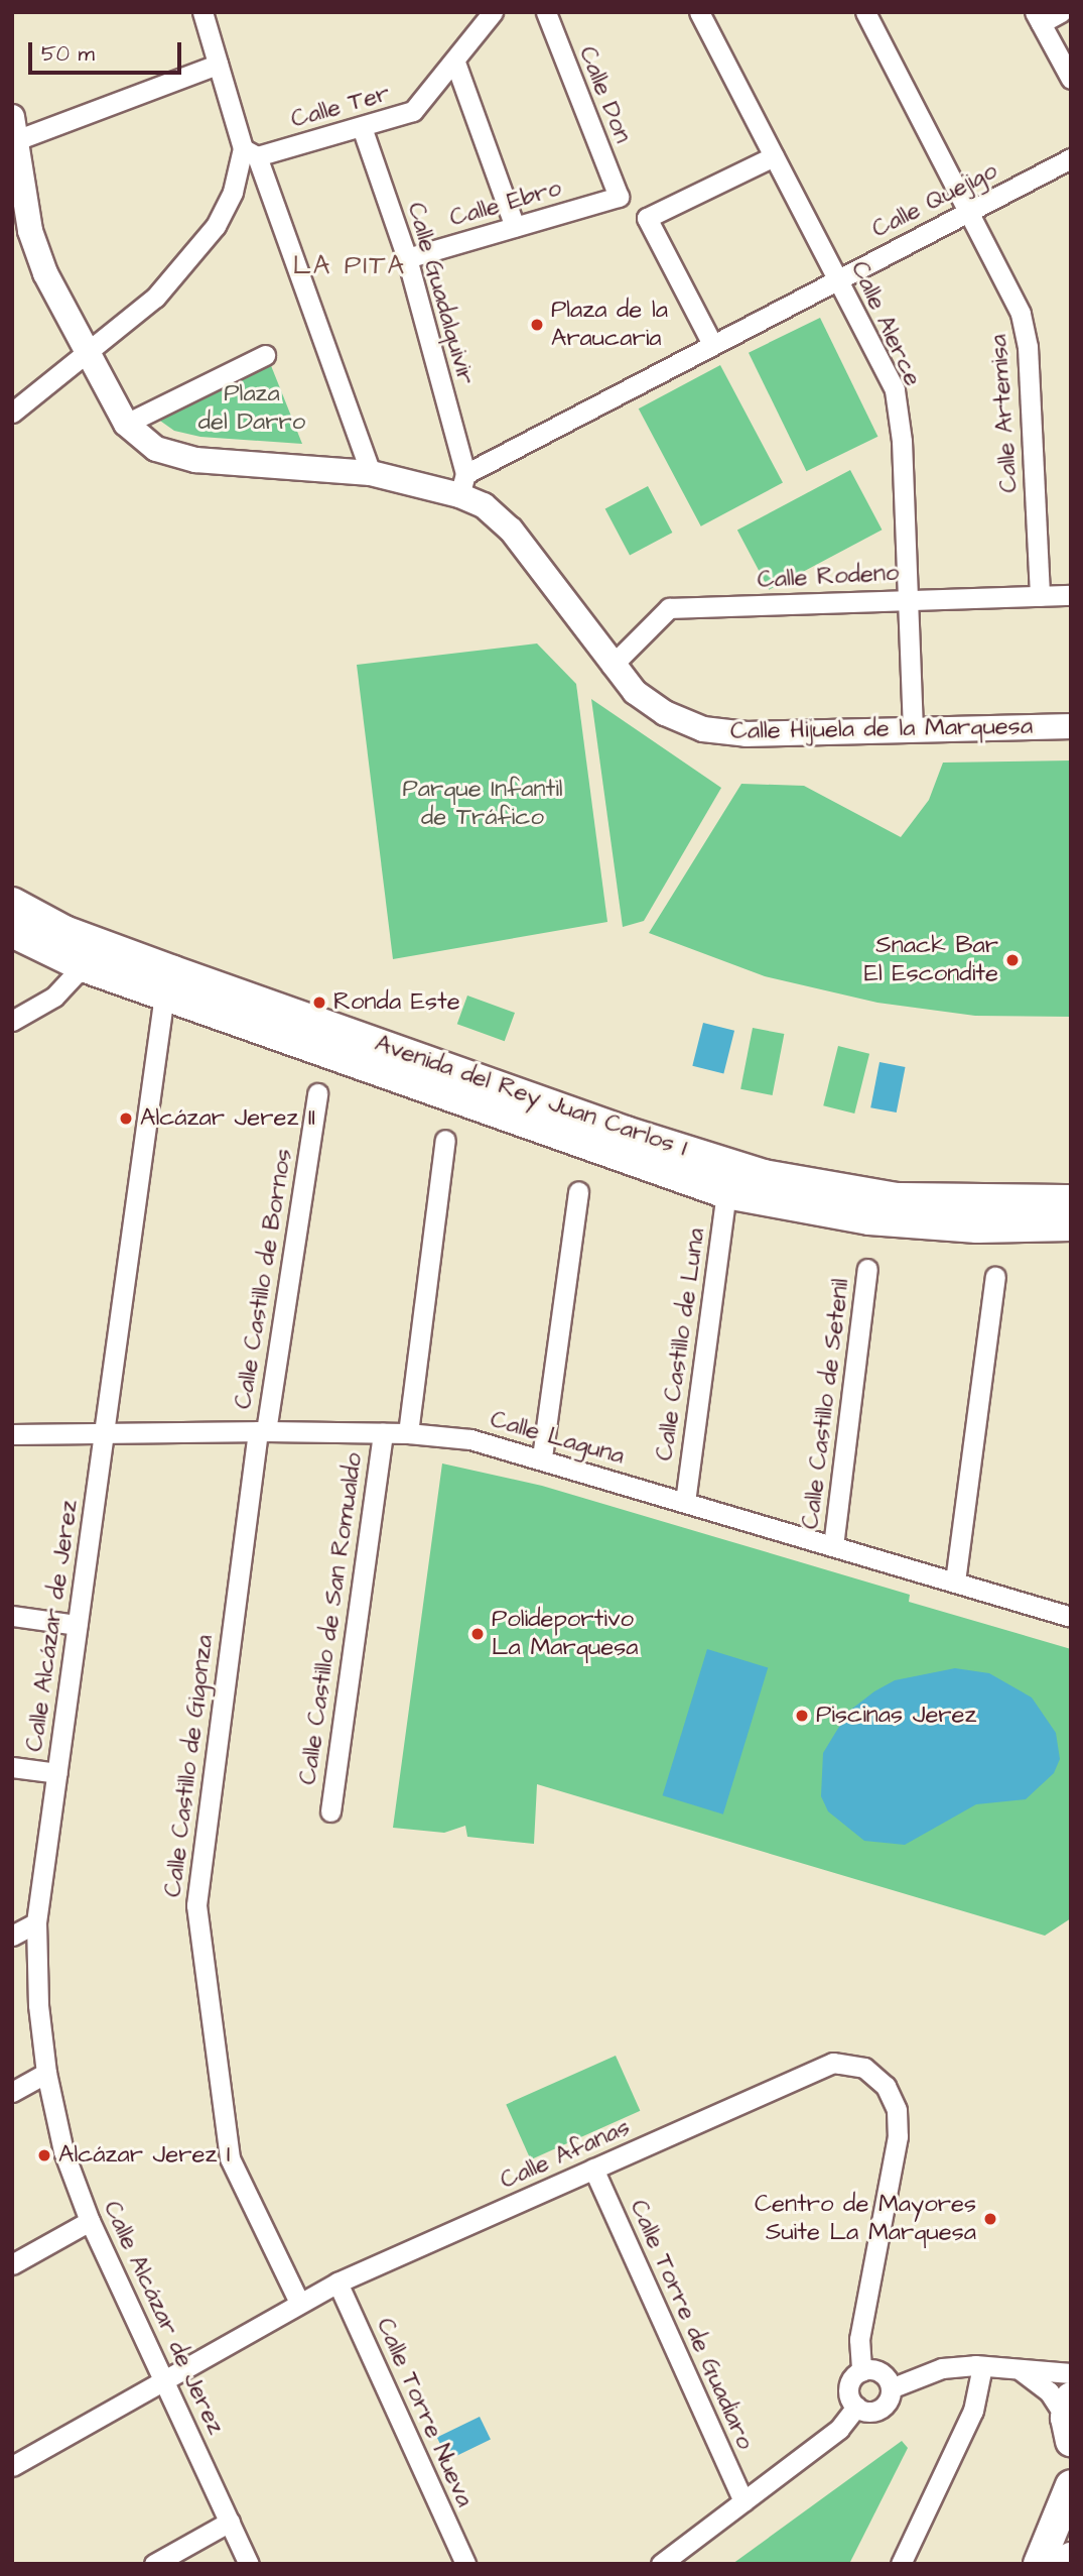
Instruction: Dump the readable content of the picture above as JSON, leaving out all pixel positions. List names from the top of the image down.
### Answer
{
  "streets": {
    "main road": ["Avenida del Rey Juan Carlos I"],
    "street": [
      "Calle Don",
      "Calle Ter",
      "Calle Quejigo",
      "Calle Ebro",
      "Calle Guadalquivir",
      "Calle Alerce",
      "Calle Artemisa",
      "Calle Rodeno",
      "Calle Hijuela de la Marquesa",
      "Calle Castillo de Bornos",
      "Calle Castillo de Luna",
      "Calle Castillo de Setenil",
      "Calle Laguna",
      "Calle Castillo de San Romualdo",
      "Calle Alcázar de Jerez",
      "Calle Castillo de Gigonza",
      "Calle Afanas",
      "Calle Torre de Guadiaro",
      "Calle Torre Nueva"
    ]
  },
  "crossings": [
    ["Calle Don", "Calle Ebro"],
    ["Calle Ter", "Calle Guadalquivir"],
    ["Calle Quejigo", "Calle Guadalquivir"],
    ["Calle Quejigo", "Calle Alerce"],
    ["Calle Quejigo", "Calle Artemisa"],
    ["Calle Quejigo", "Calle Hijuela de la Marquesa"],
    ["Calle Ebro", "Calle Guadalquivir"],
    ["Calle Guadalquivir", "Calle Hijuela de la Marquesa"],
    ["Calle Alerce", "Calle Rodeno"],
    ["Calle Alerce", "Calle Hijuela de la Marquesa"],
    ["Calle Artemisa", "Calle Rodeno"],
    ["Calle Rodeno", "Calle Hijuela de la Marquesa"],
    ["Avenida del Rey Juan Carlos I", "Calle Castillo de Luna"],
    ["Avenida del Rey Juan Carlos I", "Calle Alcázar de Jerez"],
    ["Calle Castillo de Bornos", "Calle Laguna"],
    ["Calle Castillo de Bornos", "Calle Castillo de Gigonza"],
    ["Calle Castillo de Luna", "Calle Laguna"],
    ["Calle Castillo de Setenil", "Calle Laguna"],
    ["Calle Laguna", "Calle Castillo de San Romualdo"],
    ["Calle Laguna", "Calle Alcázar de Jerez"],
    ["Calle Laguna", "Calle Castillo de Gigonza"],
    ["Calle Alcázar de Jerez", "Calle Afanas"],
    ["Calle Castillo de Gigonza", "Calle Afanas"],
    ["Calle Afanas", "Calle Torre de Guadiaro"],
    ["Calle Afanas", "Calle Torre Nueva"]
  ],
  "districts": ["LA PITA"],
  "parks": ["Plaza del Darro", "Parque Infantil de Tráfico"],
  "places": [
    "Plaza de la Araucaria",
    "Snack Bar El Escondite",
    "Ronda Este",
    "Alcázar Jerez II",
    "Polideportivo La Marquesa",
    "Piscinas Jerez",
    "Alcázar Jerez I",
    "Centro de Mayores Suite La Marquesa"
  ],
  "scale_bar": "50 m"
}
